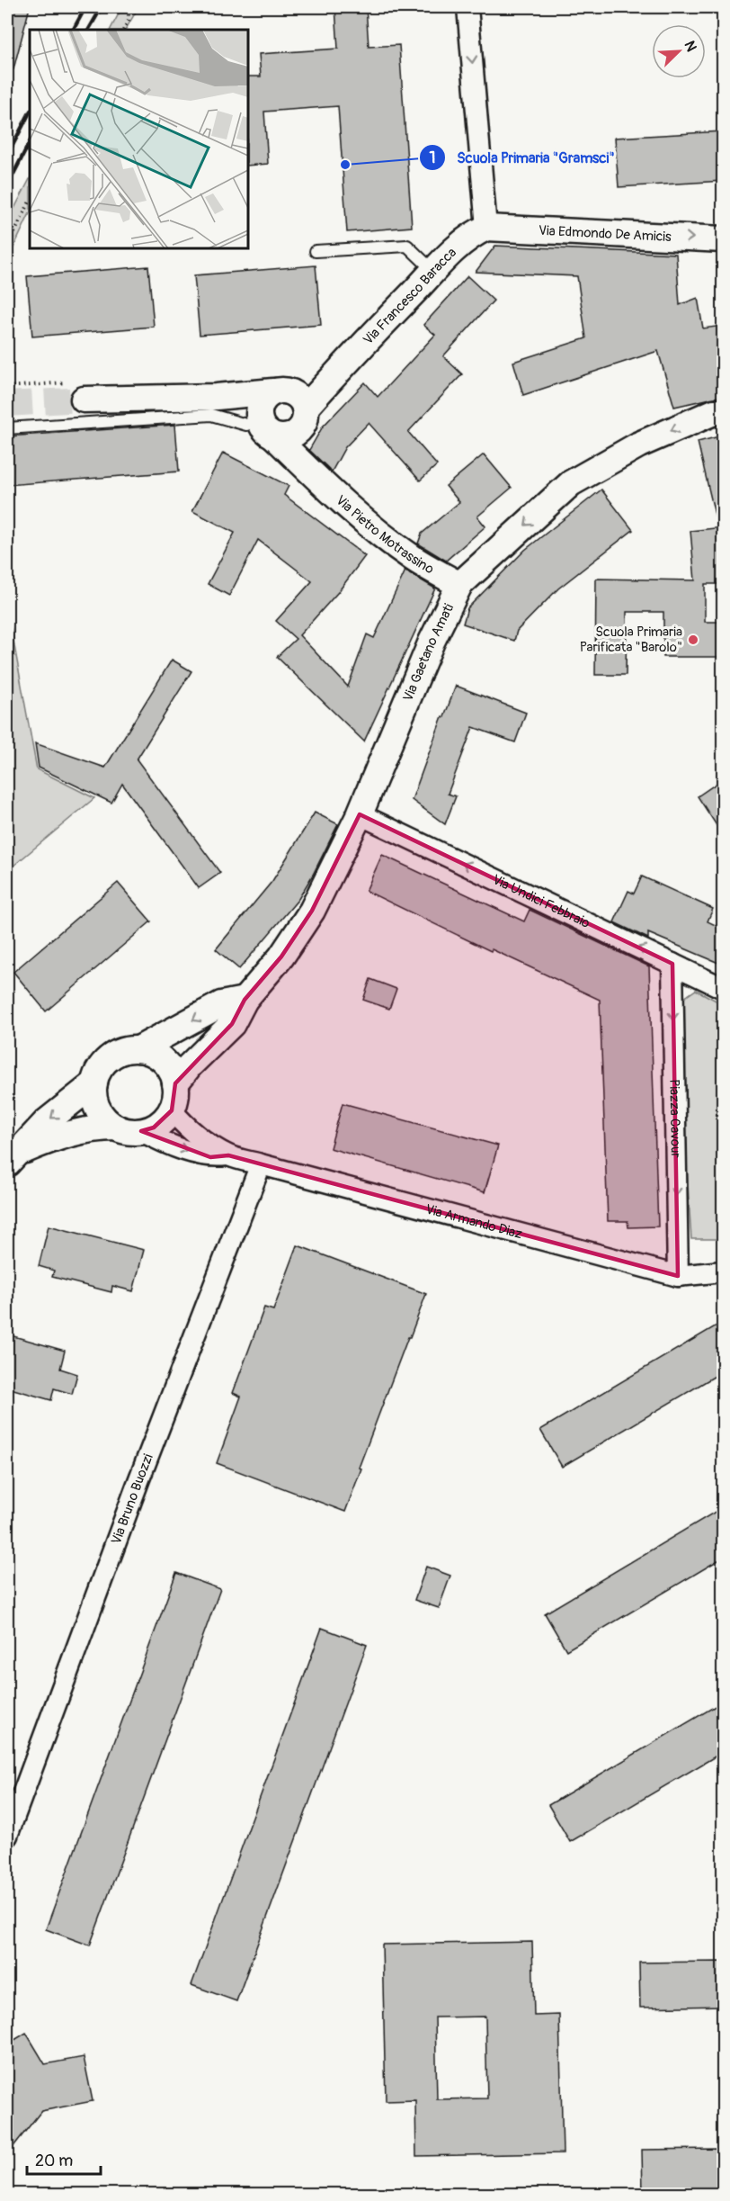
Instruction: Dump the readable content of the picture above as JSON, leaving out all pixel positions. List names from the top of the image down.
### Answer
{
  "streets": {
    "street": [
      "Via Edmondo De Amicis",
      "Via Francesco Baracca",
      "Via Pietro Motrassino",
      "Via Gaetano Amati",
      "Via Undici Febbraio",
      "Piazza Cavour",
      "Via Armando Diaz",
      "Via Bruno Buozzi"
    ]
  },
  "crossings": [
    ["Via Edmondo De Amicis", "Via Francesco Baracca"],
    ["Via Francesco Baracca", "Via Pietro Motrassino"],
    ["Via Pietro Motrassino", "Via Gaetano Amati"],
    ["Via Gaetano Amati", "Via Undici Febbraio"],
    ["Via Gaetano Amati", "Via Armando Diaz"],
    ["Via Undici Febbraio", "Piazza Cavour"],
    ["Piazza Cavour", "Via Armando Diaz"],
    ["Via Armando Diaz", "Via Bruno Buozzi"]
  ],
  "one_way": [
    "Via Edmondo De Amicis",
    "Via Gaetano Amati",
    "Via Undici Febbraio",
    "Piazza Cavour"
  ],
  "places": ["Scuola Primaria \"Gramsci\"", "Scuola Primaria Parificata \"Barolo\""],
  "scale_bar": "20 m",
  "north": "top right"
}
